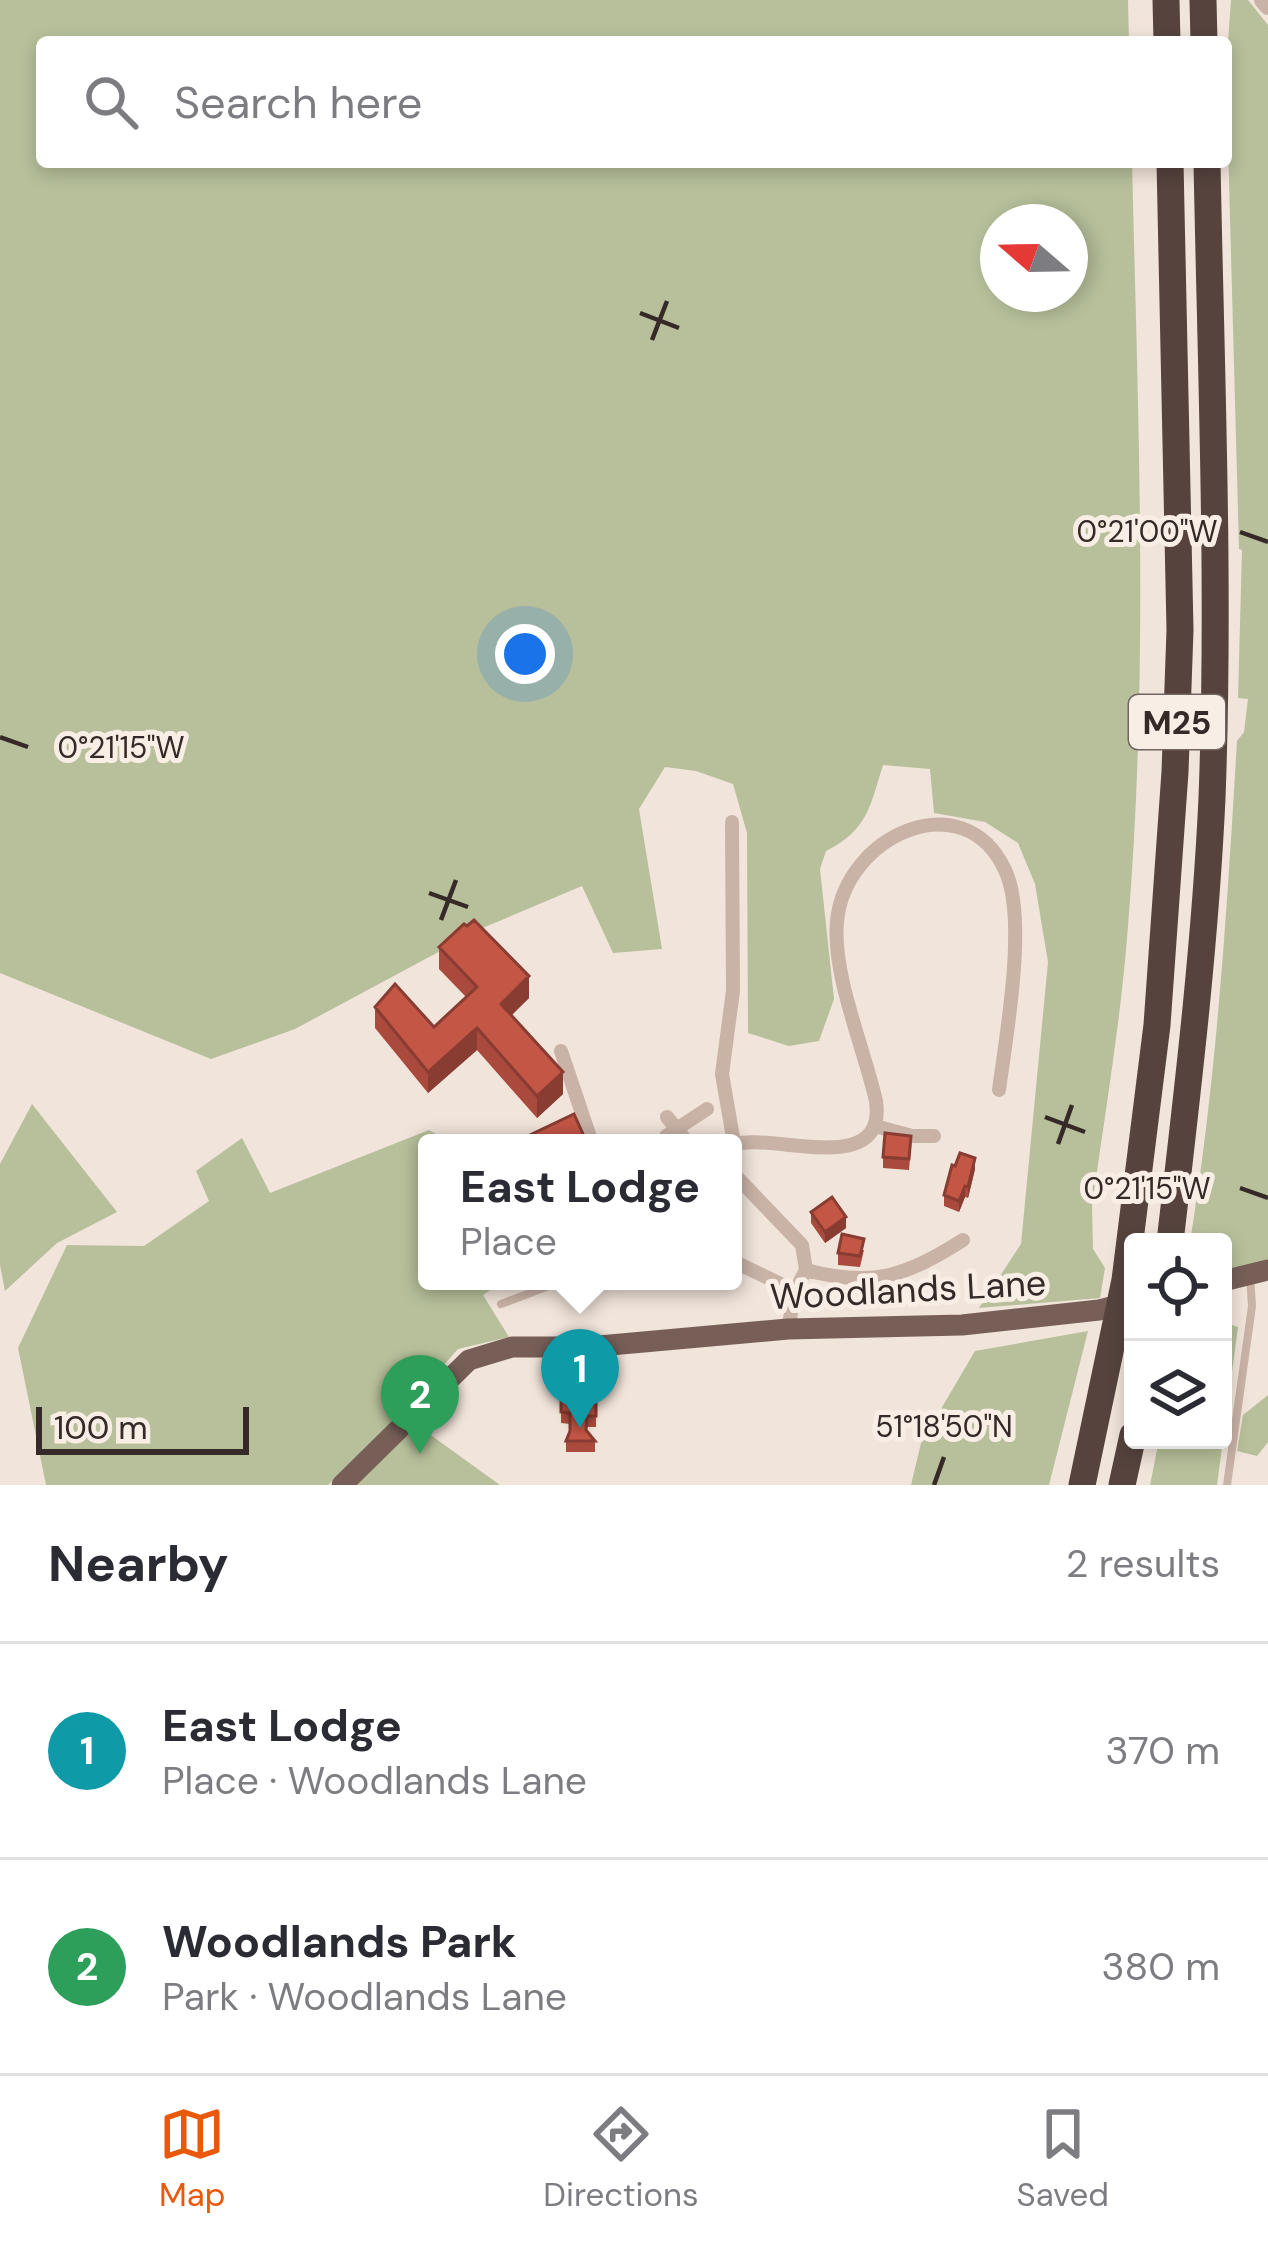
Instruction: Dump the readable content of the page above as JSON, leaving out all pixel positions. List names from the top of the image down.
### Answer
{
  "streets": {
    "highway": ["M25"],
    "main road": ["Woodlands Lane"]
  },
  "scale_bar": "100 m",
  "north": "left",
  "page": {
    "search": "Search here",
    "popup": ["East Lodge", "Place"],
    "pins": ["1", "2"],
    "scale": "100 m",
    "heading": ["Nearby", "2 results"],
    "list": [
      {
        "mark": "1",
        "name": "East Lodge",
        "note": "Place · Woodlands Lane",
        "value": "370 m"
      },
      {
        "mark": "2",
        "name": "Woodlands Park",
        "note": "Park · Woodlands Lane",
        "value": "380 m"
      }
    ],
    "nav": ["Map", "Directions", "Saved"]
  },
  "coordinates": ["0°21'00\"W", "0°21'15\"W", "51°18'50\"N"]
}
